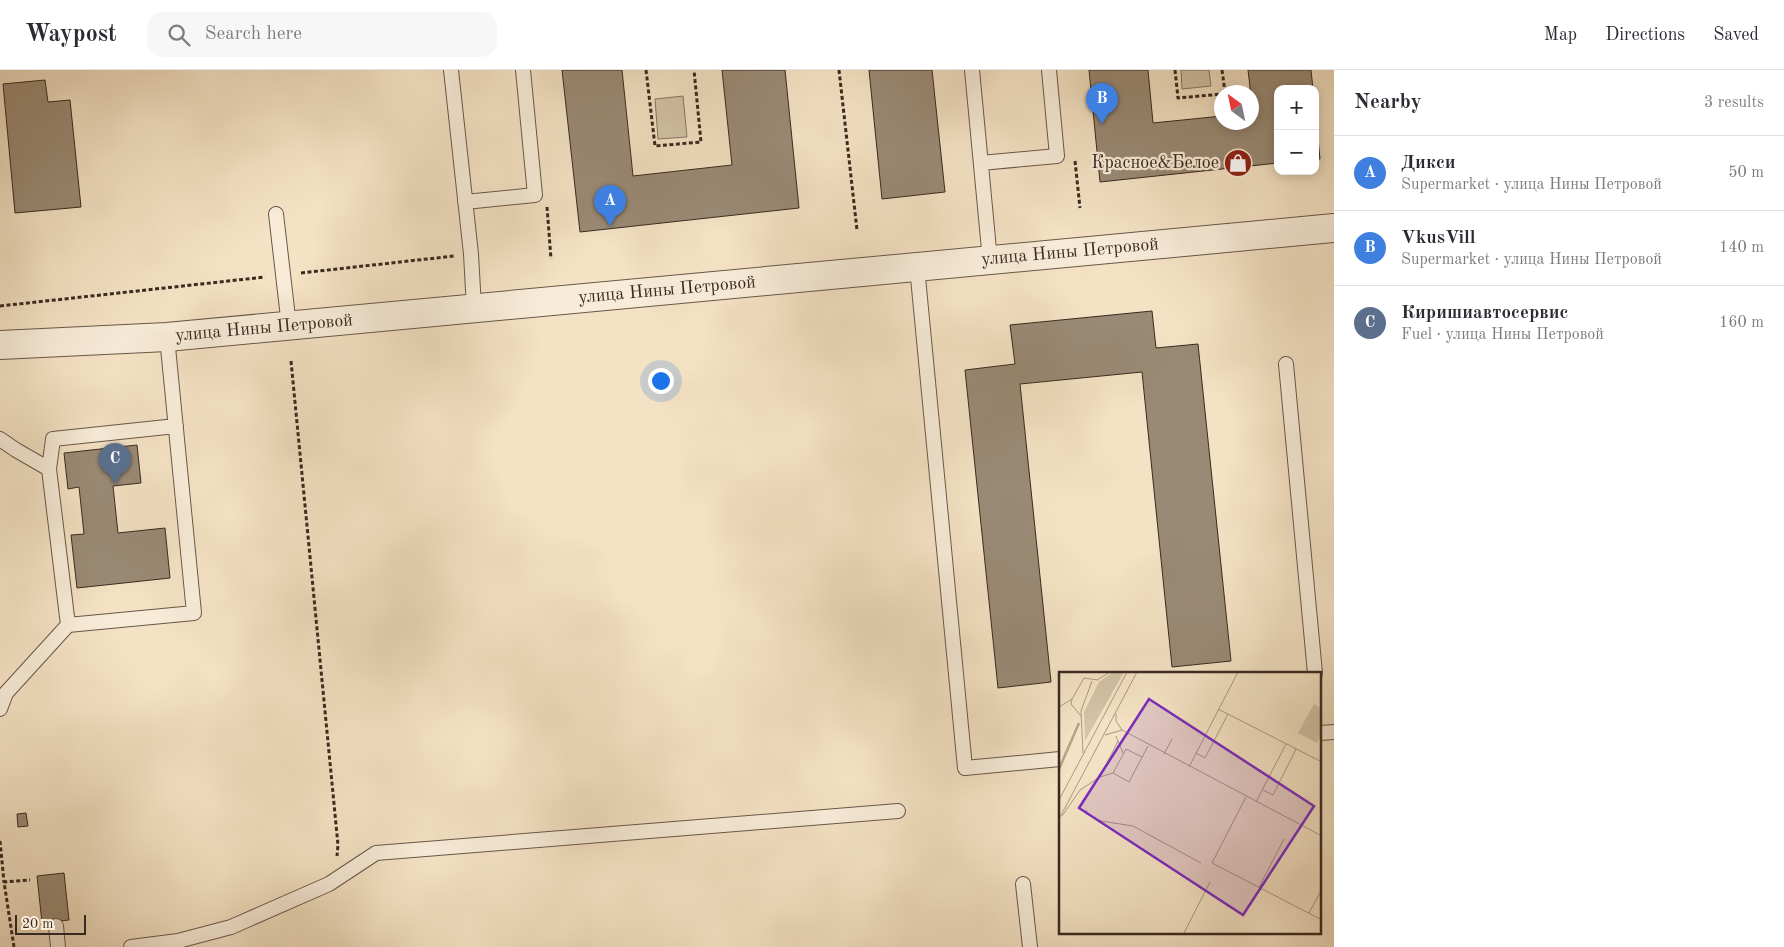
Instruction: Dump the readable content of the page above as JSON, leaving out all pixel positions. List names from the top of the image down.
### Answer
{
  "streets": {
    "street": ["улица Нины Петровой"]
  },
  "places": {
    "shop": ["Красное&Белое"]
  },
  "scale_bar": "20 m",
  "north": "top left",
  "page": {
    "header": "Waypost",
    "search": "Search here",
    "nav": ["Map", "Directions", "Saved"],
    "heading": ["Nearby", "3 results"],
    "pins": ["B", "A", "C"],
    "map_buttons": ["+", "−"],
    "list": [
      {
        "mark": "A",
        "name": "Дикси",
        "note": "Supermarket · улица Нины Петровой",
        "value": "50 m"
      },
      {
        "mark": "B",
        "name": "VkusVill",
        "note": "Supermarket · улица Нины Петровой",
        "value": "140 m"
      },
      {
        "mark": "C",
        "name": "Киришиавтосервис",
        "note": "Fuel · улица Нины Петровой",
        "value": "160 m"
      }
    ],
    "scale": "20 m"
  }
}
